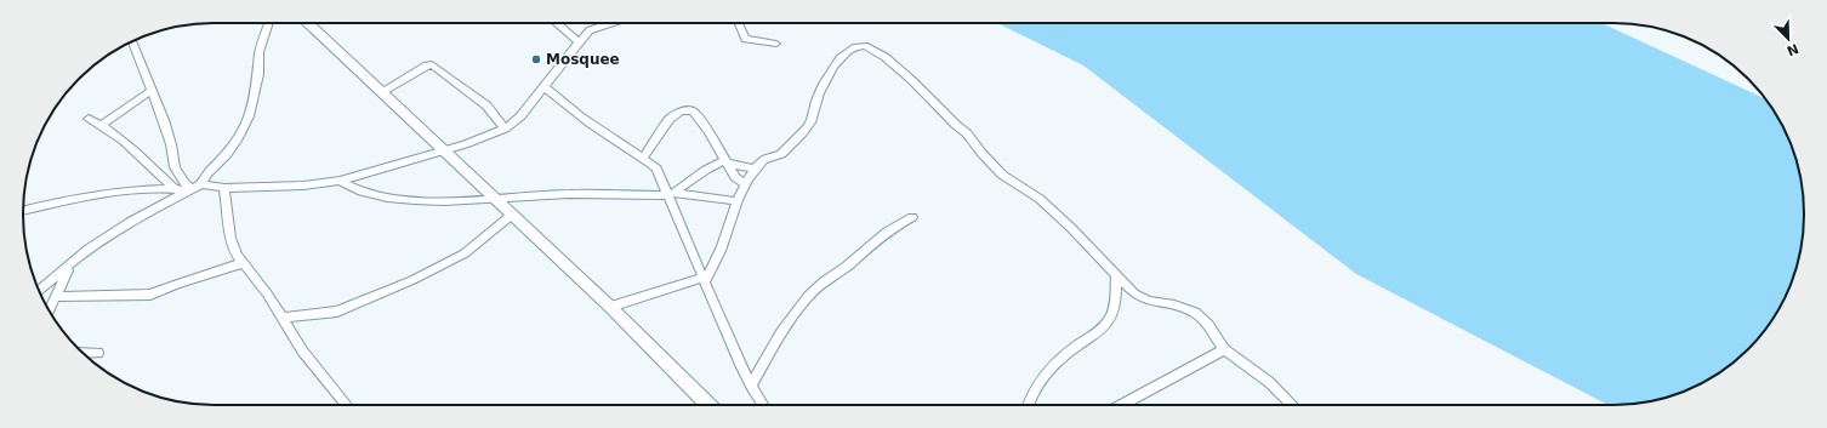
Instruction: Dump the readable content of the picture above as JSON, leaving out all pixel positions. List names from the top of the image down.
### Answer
{
  "places": ["Mosquee"],
  "north": "bottom right"
}
